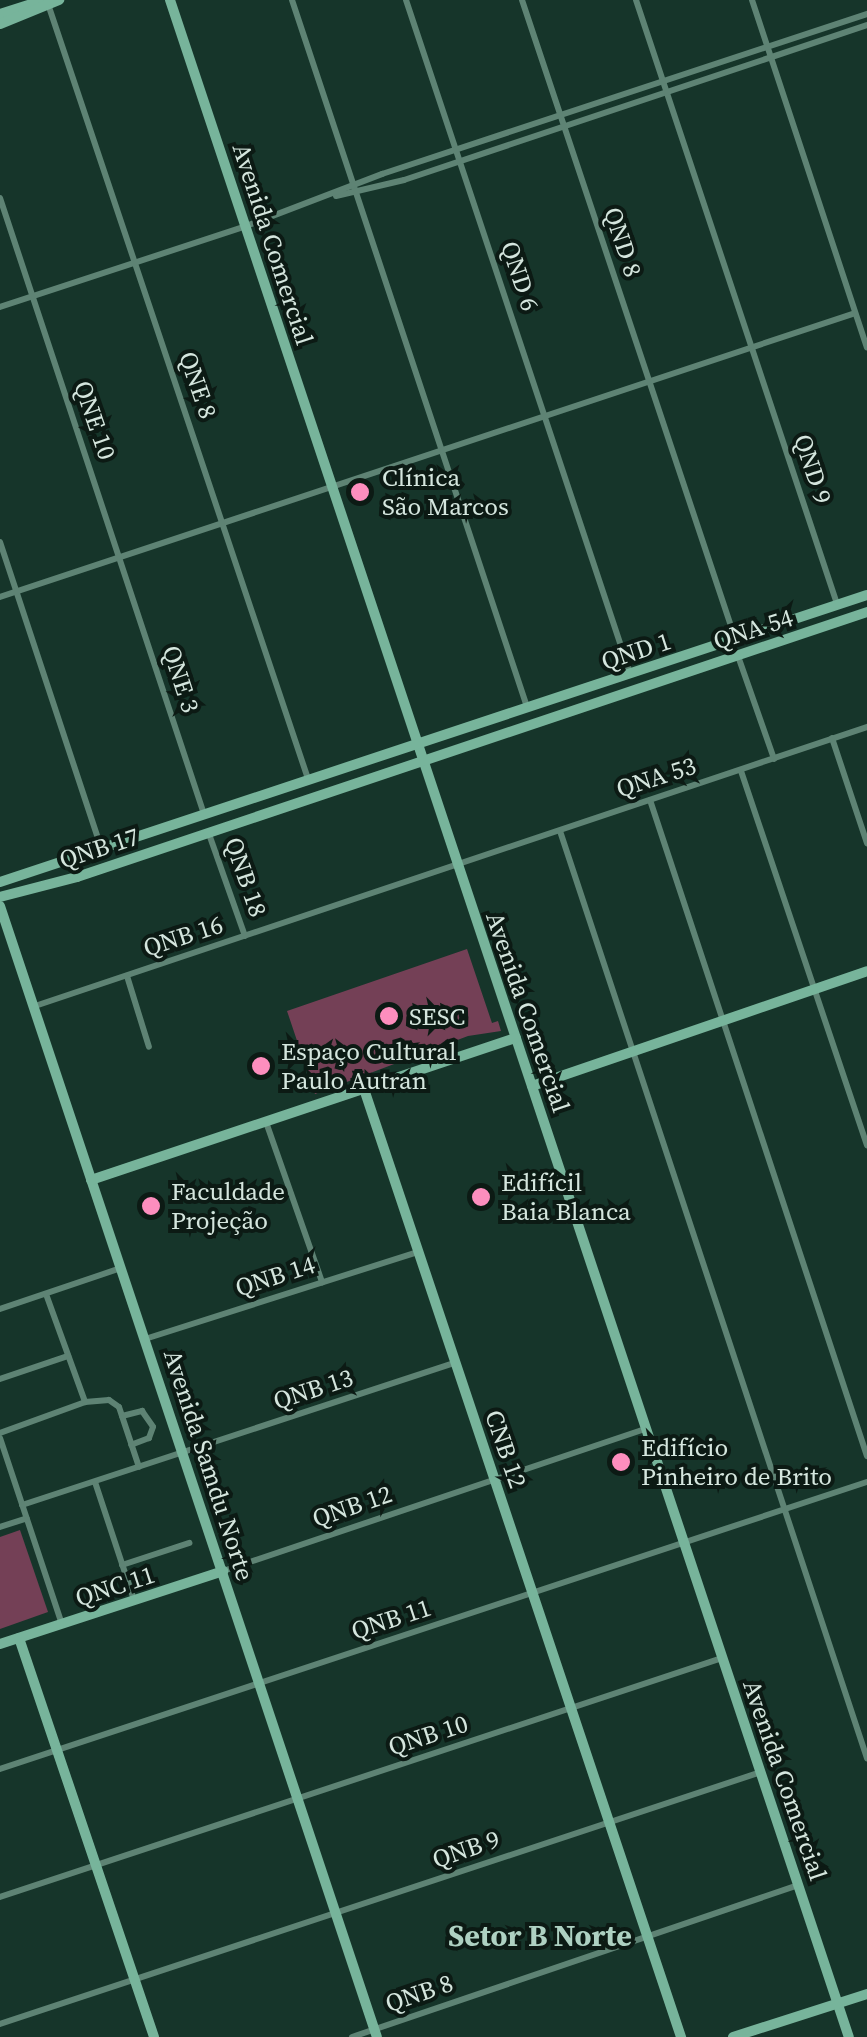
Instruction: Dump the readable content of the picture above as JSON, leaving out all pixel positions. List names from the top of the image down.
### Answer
{
  "streets": {
    "main road": [
      "Avenida Comercial",
      "QNA 54",
      "QND 1",
      "QNB 17",
      "CNB 12",
      "Avenida Samdu Norte",
      "QNC 11"
    ],
    "street": [
      "QND 8",
      "QND 6",
      "QNE 8",
      "QNE 10",
      "QND 9",
      "QNE 3",
      "QNA 53",
      "QNB 18",
      "QNB 16",
      "QNB 14",
      "QNB 13",
      "QNB 12",
      "QNB 11",
      "QNB 10",
      "QNB 9",
      "QNB 8"
    ]
  },
  "crossings": [
    ["QND 8", "QND 1"],
    ["Avenida Comercial", "QNA 54"],
    ["Avenida Comercial", "QND 1"],
    ["Avenida Comercial", "QNA 53"],
    ["Avenida Comercial", "QNB 16"],
    ["Avenida Comercial", "QNB 12"],
    ["Avenida Comercial", "QNB 11"],
    ["Avenida Comercial", "QNB 10"],
    ["Avenida Comercial", "QNB 9"],
    ["Avenida Comercial", "QNB 8"],
    ["QND 6", "QND 1"],
    ["QNE 8", "QND 1"],
    ["QNE 10", "QNE 3"],
    ["QND 9", "QND 1"],
    ["QND 1", "QNE 3"],
    ["QNA 53", "QNB 16"],
    ["QNB 17", "QNB 18"],
    ["QNB 18", "QNB 16"],
    ["QNB 16", "Avenida Samdu Norte"],
    ["QNB 14", "CNB 12"],
    ["QNB 14", "Avenida Samdu Norte"],
    ["QNB 13", "CNB 12"],
    ["QNB 13", "Avenida Samdu Norte"],
    ["CNB 12", "QNB 12"],
    ["CNB 12", "QNB 11"],
    ["CNB 12", "QNB 10"],
    ["CNB 12", "QNB 9"],
    ["CNB 12", "QNB 8"],
    ["Avenida Samdu Norte", "QNB 12"],
    ["Avenida Samdu Norte", "QNC 11"],
    ["Avenida Samdu Norte", "QNB 11"],
    ["Avenida Samdu Norte", "QNB 10"],
    ["Avenida Samdu Norte", "QNB 9"],
    ["Avenida Samdu Norte", "QNB 8"],
    ["QNB 12", "QNC 11"]
  ],
  "districts": ["Setor B Norte"],
  "places": [
    "Clínica São Marcos",
    "SESC",
    "Espaço Cultural Paulo Autran",
    "Edifícil Baia Blanca",
    "Faculdade Projeção",
    "Edifício Pinheiro de Brito"
  ]
}
